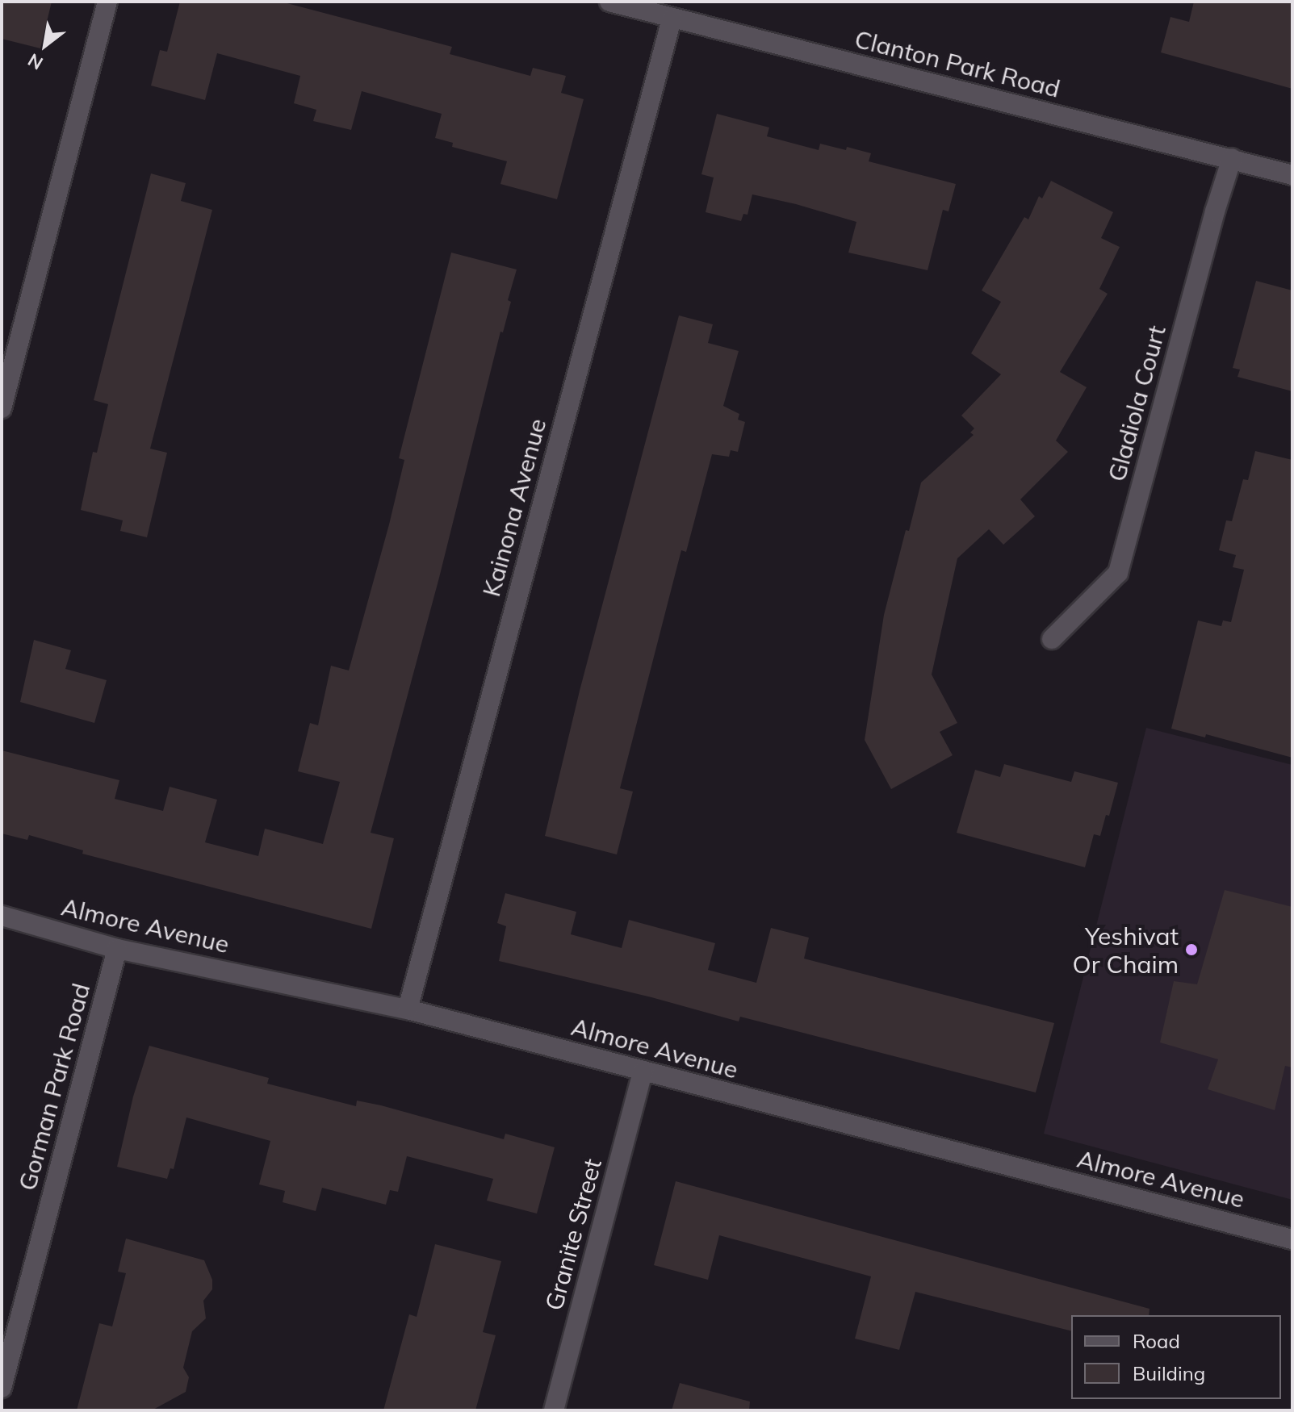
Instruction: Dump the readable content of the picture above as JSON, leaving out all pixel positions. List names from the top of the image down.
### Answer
{
  "streets": {
    "street": [
      "Clanton Park Road",
      "Gladiola Court",
      "Kainona Avenue",
      "Almore Avenue",
      "Gorman Park Road",
      "Granite Street"
    ]
  },
  "crossings": [
    ["Clanton Park Road", "Gladiola Court"],
    ["Clanton Park Road", "Kainona Avenue"],
    ["Kainona Avenue", "Almore Avenue"],
    ["Almore Avenue", "Gorman Park Road"],
    ["Almore Avenue", "Granite Street"]
  ],
  "places": ["Yeshivat Or Chaim"],
  "legend": ["Road", "Building"],
  "north": "bottom left"
}
